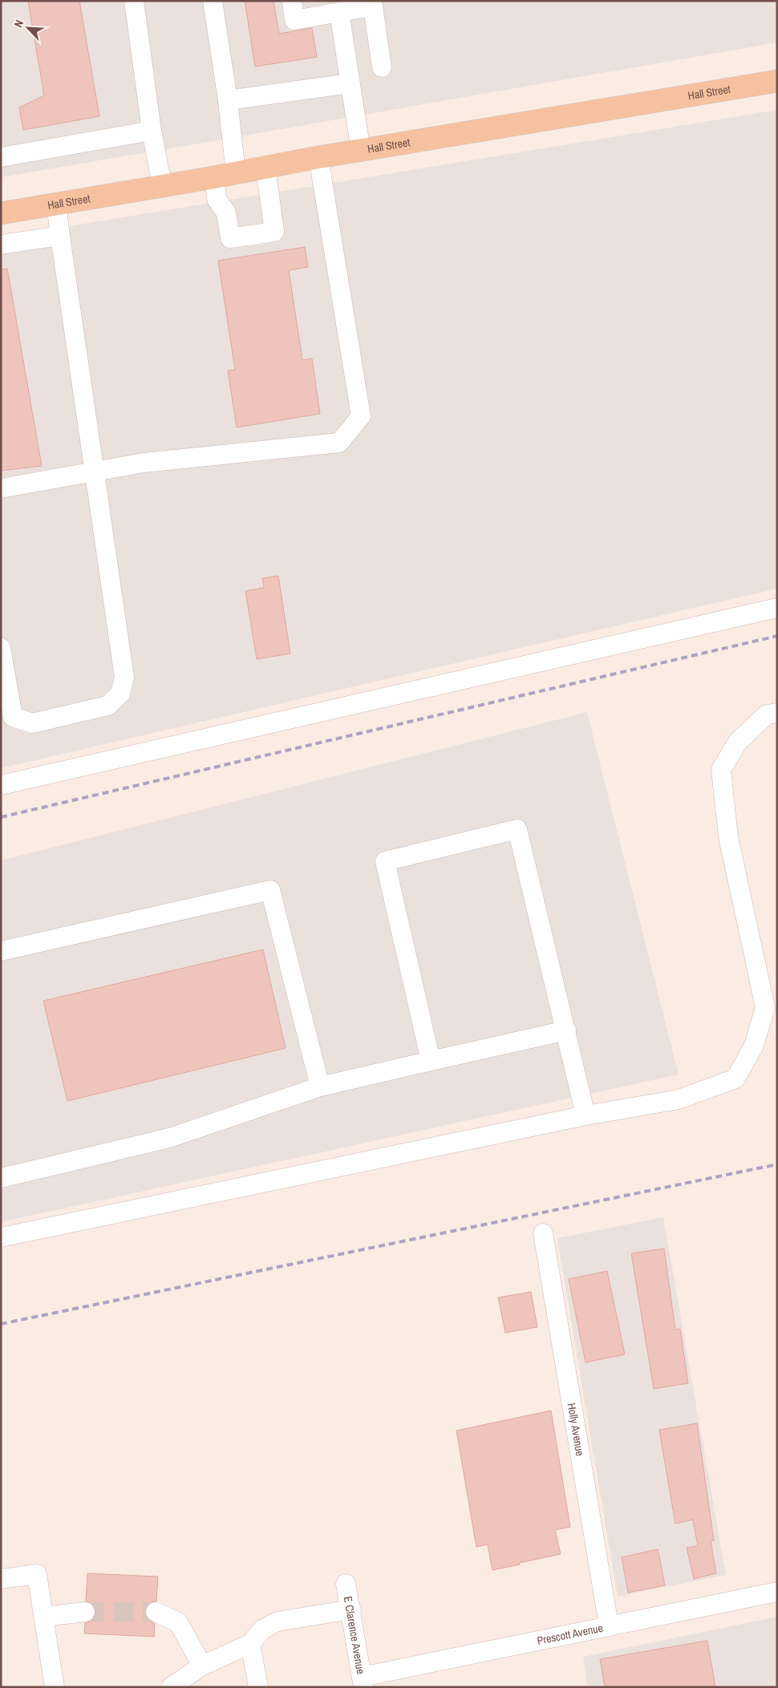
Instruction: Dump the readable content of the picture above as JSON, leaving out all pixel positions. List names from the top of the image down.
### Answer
{
  "streets": {
    "main road": ["Hall Street"],
    "street": ["Holly Avenue", "Prescott Avenue", "E Clarence Avenue"]
  },
  "crossings": [
    ["Holly Avenue", "Prescott Avenue"],
    ["Prescott Avenue", "E Clarence Avenue"]
  ],
  "north": "top left"
}
